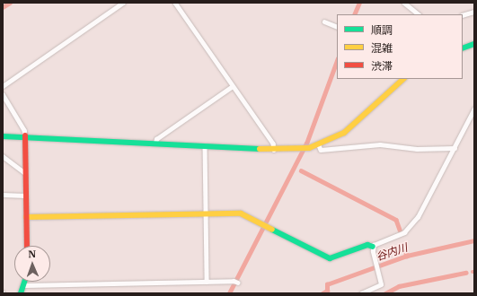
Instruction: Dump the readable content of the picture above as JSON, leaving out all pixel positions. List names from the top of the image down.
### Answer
{
  "water": ["谷内川"],
  "legend": ["順調", "混雑", "渋滞"],
  "north": "top"
}
